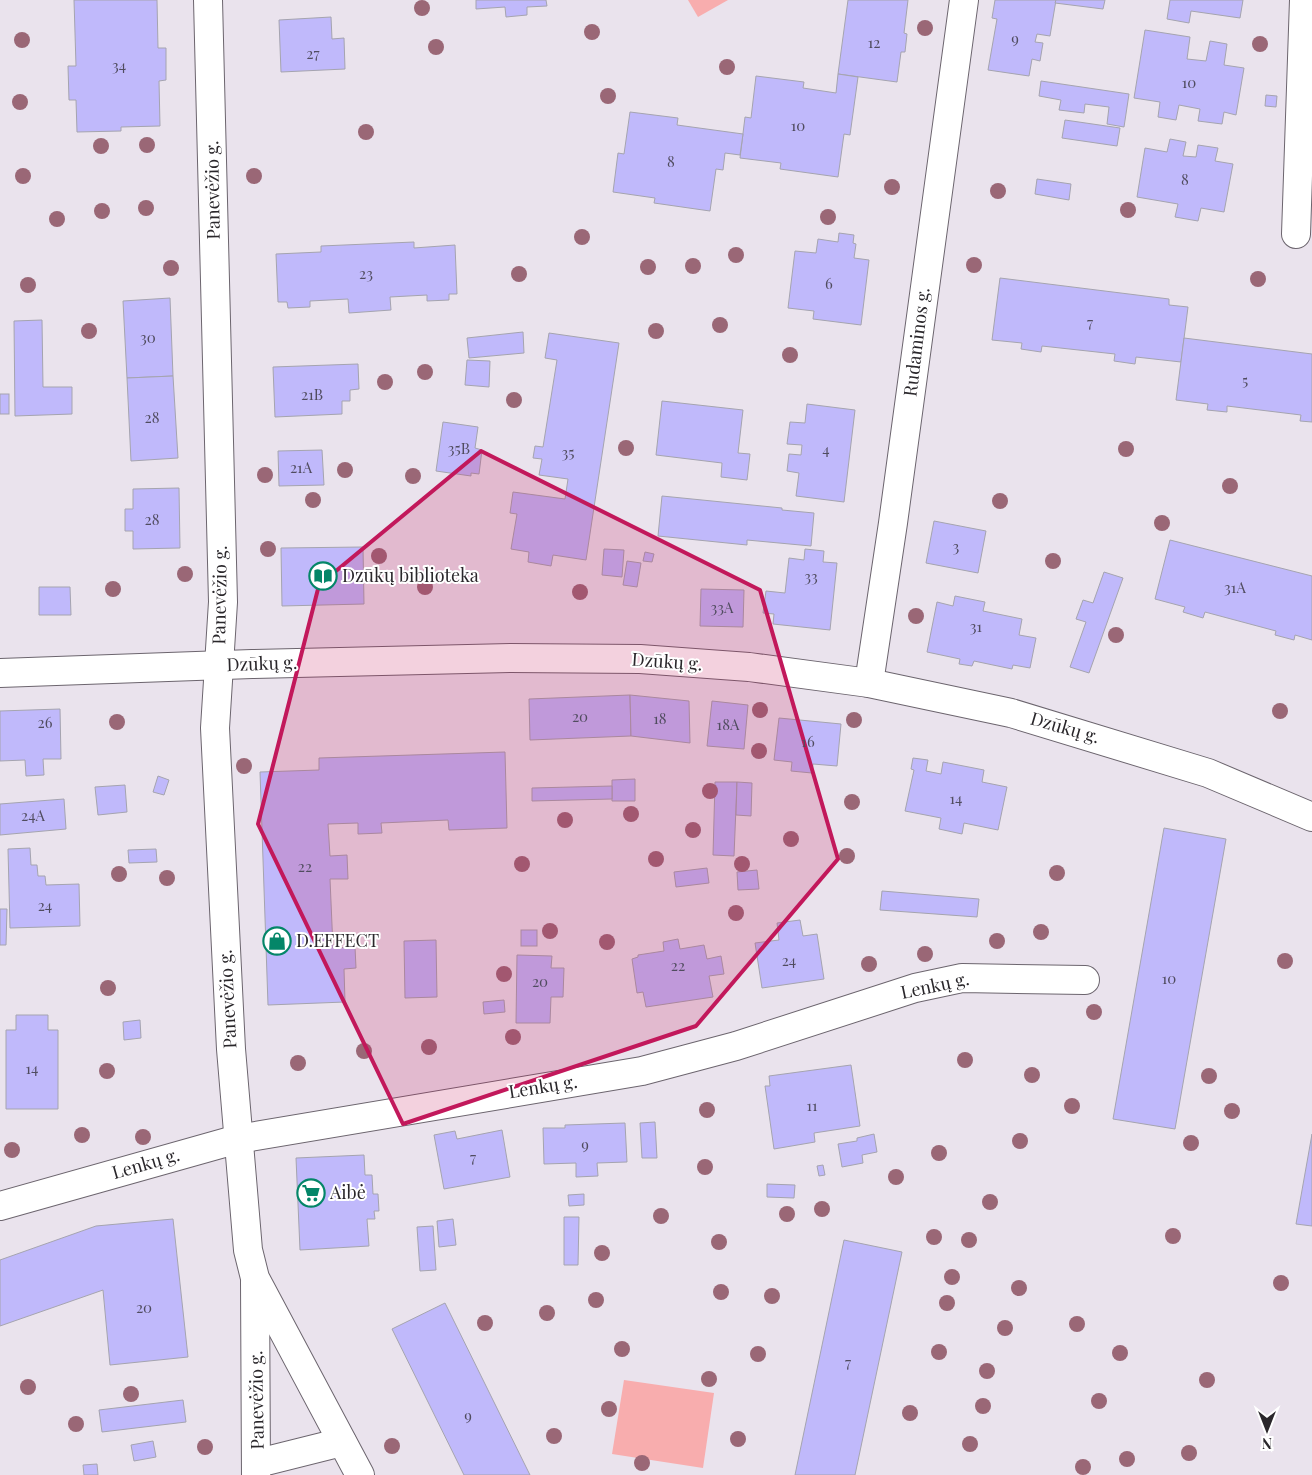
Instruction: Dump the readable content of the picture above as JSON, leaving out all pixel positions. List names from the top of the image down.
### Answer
{
  "streets": {
    "street": [
      "Panevėžio g.",
      "Rudaminos g.",
      "Dzūkų g.",
      "Lenkų g."
    ]
  },
  "crossings": [
    ["Panevėžio g.", "Dzūkų g."],
    ["Panevėžio g.", "Lenkų g."],
    ["Rudaminos g.", "Dzūkų g."]
  ],
  "places": {
    "library": ["Dzūkų biblioteka"],
    "shop": ["D.EFFECT"],
    "supermarket": ["Aibė"]
  },
  "house_numbers": [
    "9",
    "12",
    "27",
    "34",
    "10",
    "10",
    "8",
    "8",
    "23",
    "6",
    "7",
    "30",
    "5",
    "21B",
    "28",
    "35B",
    "4",
    "35",
    "21A",
    "28",
    "3",
    "33",
    "31A",
    "33A",
    "31",
    "20",
    "18",
    "26",
    "18A",
    "16",
    "14",
    "24A",
    "22",
    "24",
    "24",
    "22",
    "10",
    "20",
    "14",
    "11",
    "9",
    "7",
    "20",
    "7",
    "9"
  ],
  "north": "bottom"
}
